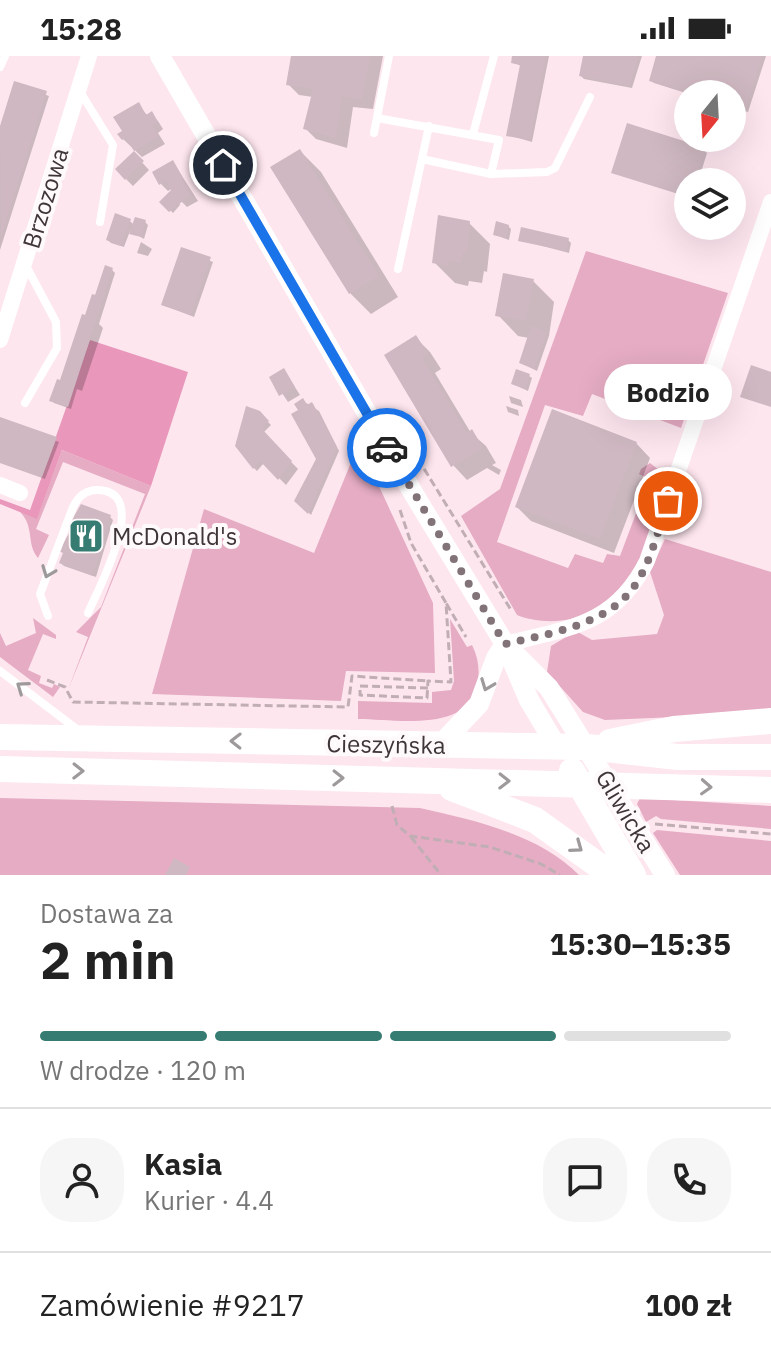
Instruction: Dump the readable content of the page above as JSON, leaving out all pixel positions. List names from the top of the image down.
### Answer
{
  "streets": {
    "main road": ["Cieszyńska", "Gliwicka"],
    "street": ["Brzozowa"]
  },
  "crossings": [
    ["Cieszyńska", "Gliwicka"]
  ],
  "places": {
    "other": ["Bodzio"],
    "restaurant": ["McDonald's"]
  },
  "north": "bottom",
  "page": {
    "status": "15:28",
    "bubble": "Bodzio",
    "heading": ["2 min", "Dostawa za", "15:30–15:35"],
    "panel": [
      "Kasia",
      "Kurier · 4.4",
      "Zamówienie #9217",
      "100 zł"
    ],
    "bar": "W drodze · 120 m"
  }
}
